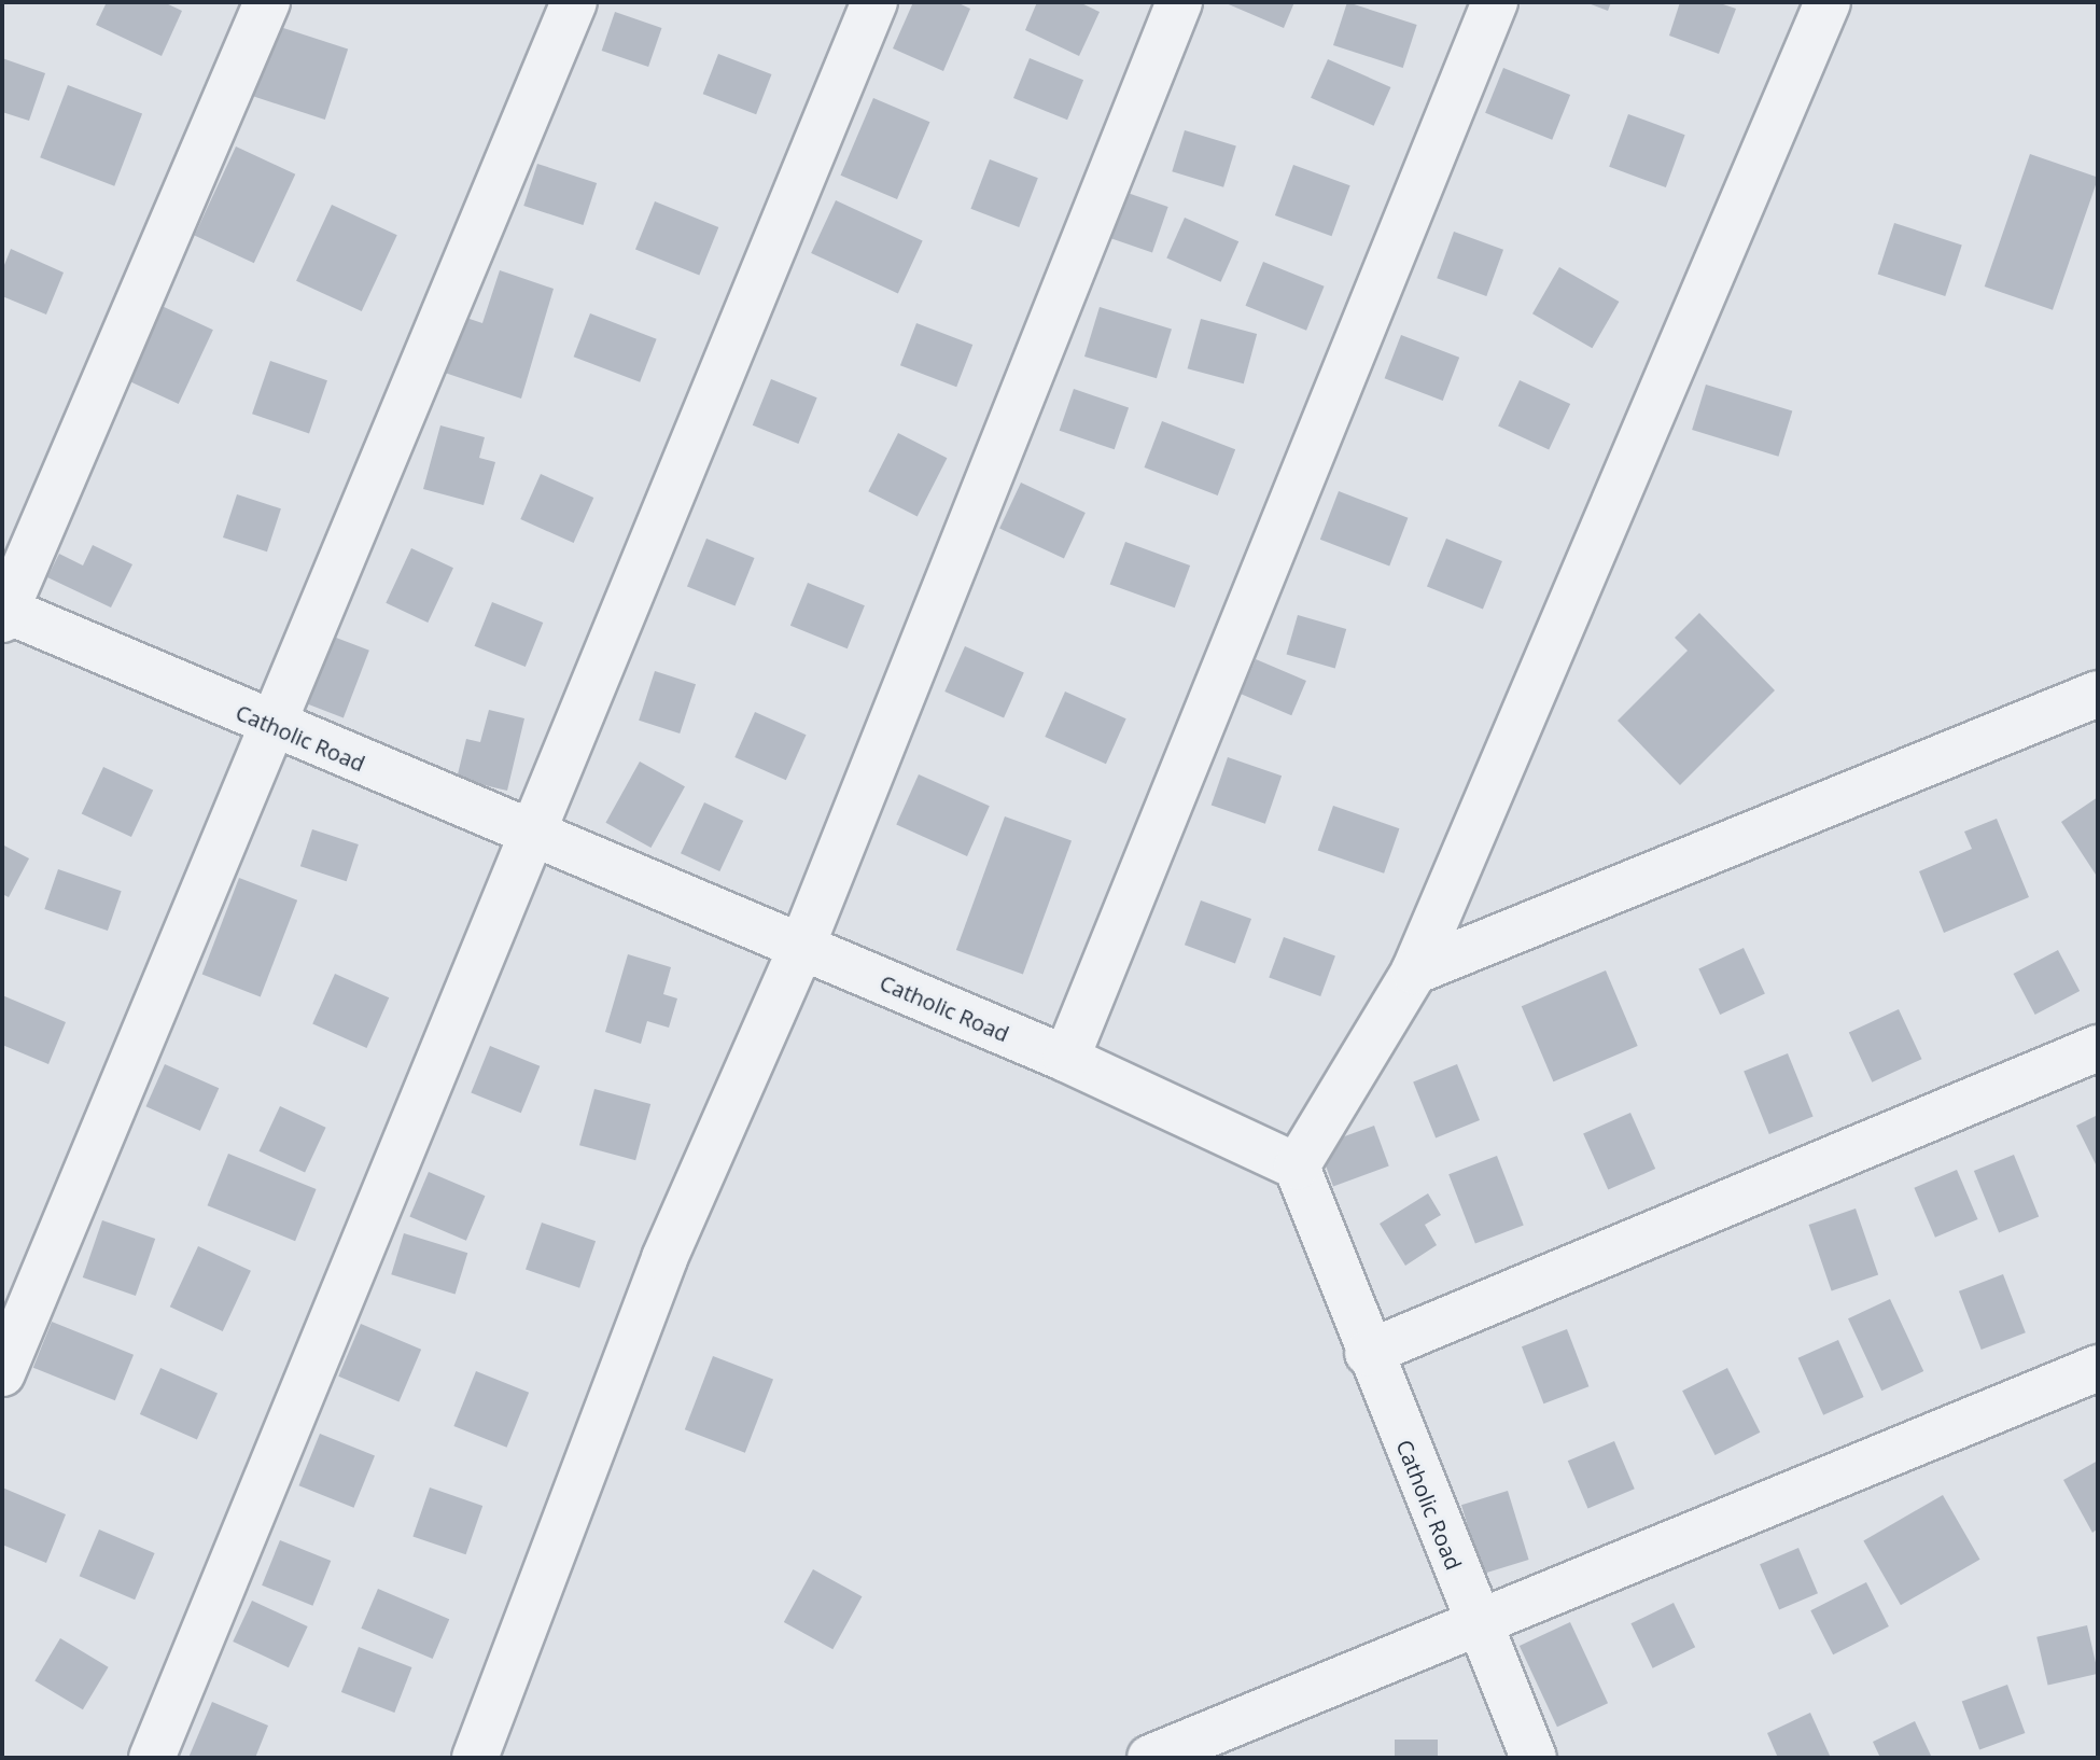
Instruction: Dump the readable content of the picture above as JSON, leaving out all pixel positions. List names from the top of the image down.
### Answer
{
  "streets": {
    "street": ["Catholic Road"]
  }
}
